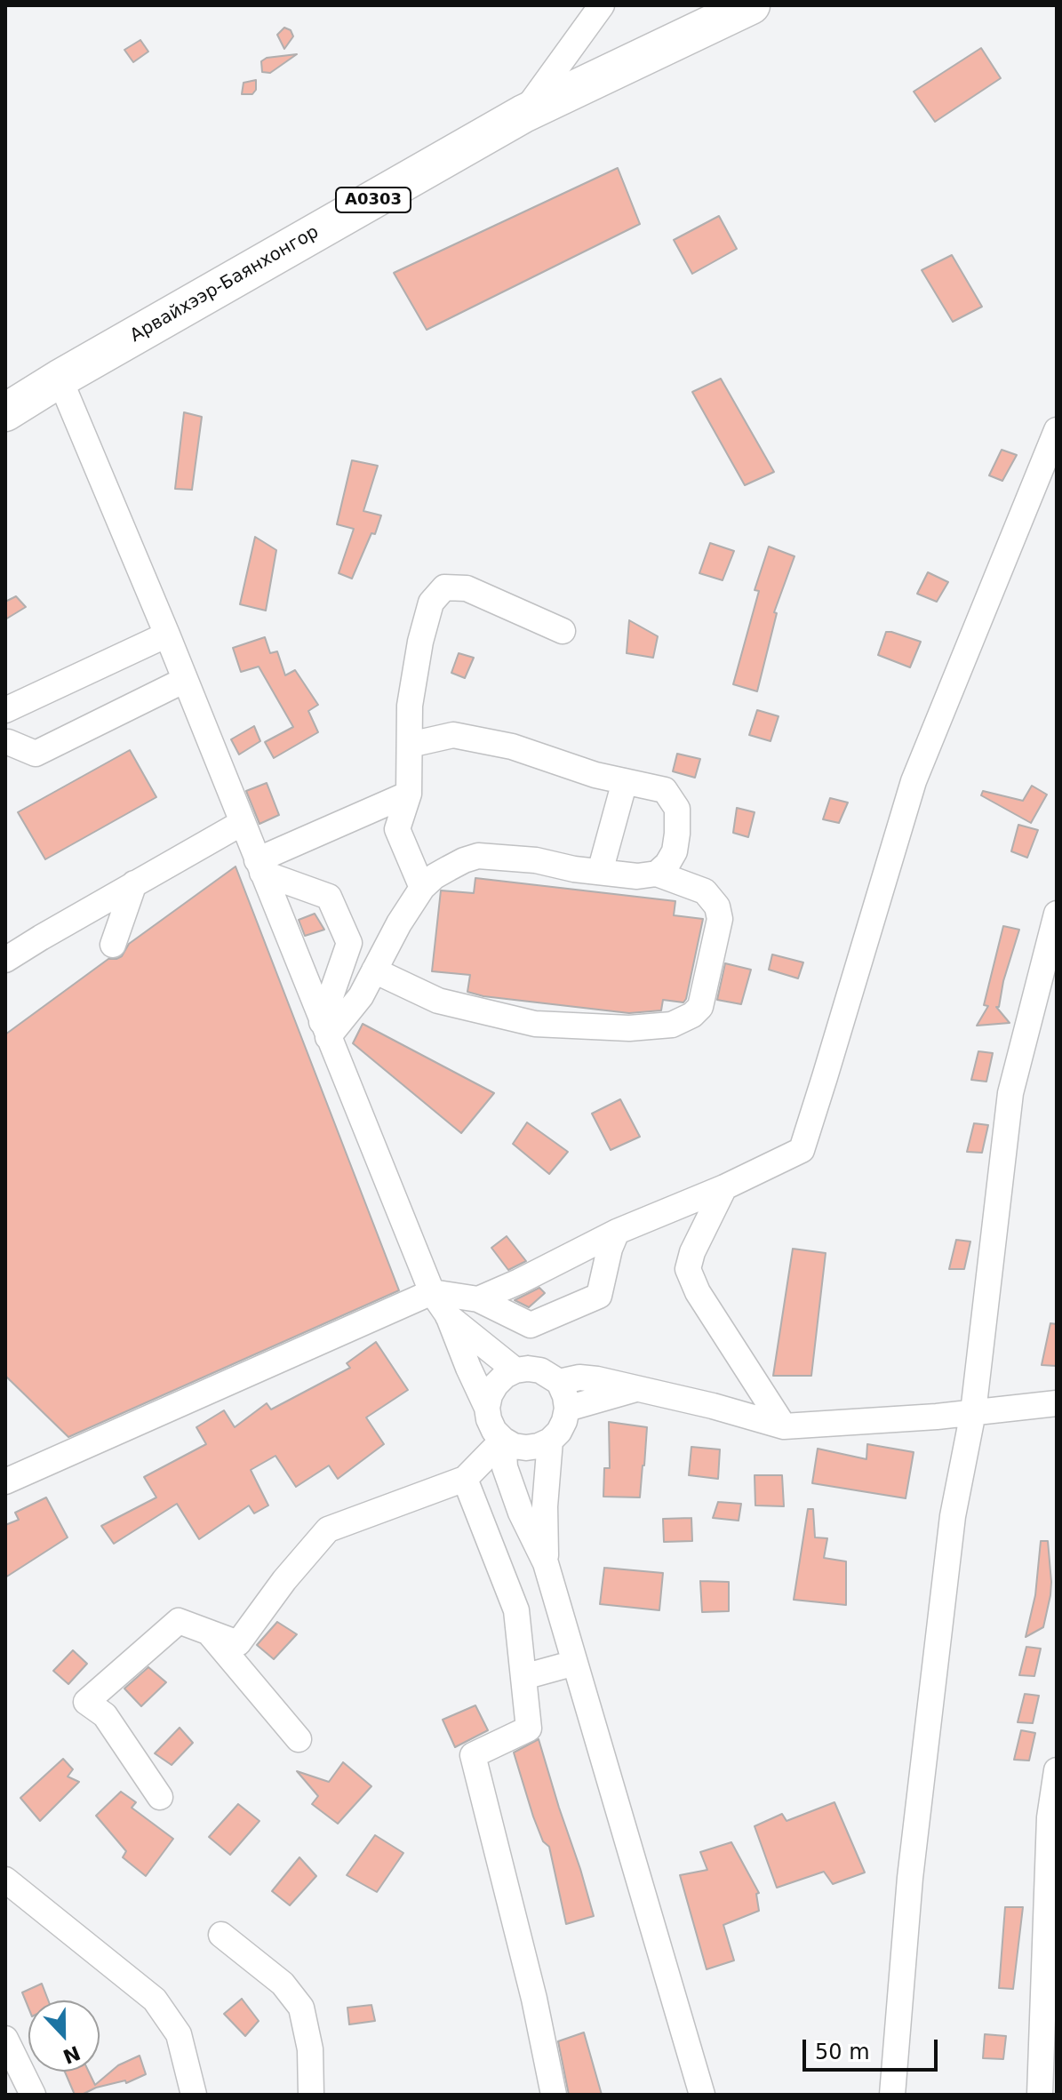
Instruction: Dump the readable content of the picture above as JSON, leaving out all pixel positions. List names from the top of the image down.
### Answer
{
  "streets": {
    "highway": ["A0303", "Арвайхээр-Баянхонгор"]
  },
  "scale_bar": "50 m",
  "north": "bottom"
}
